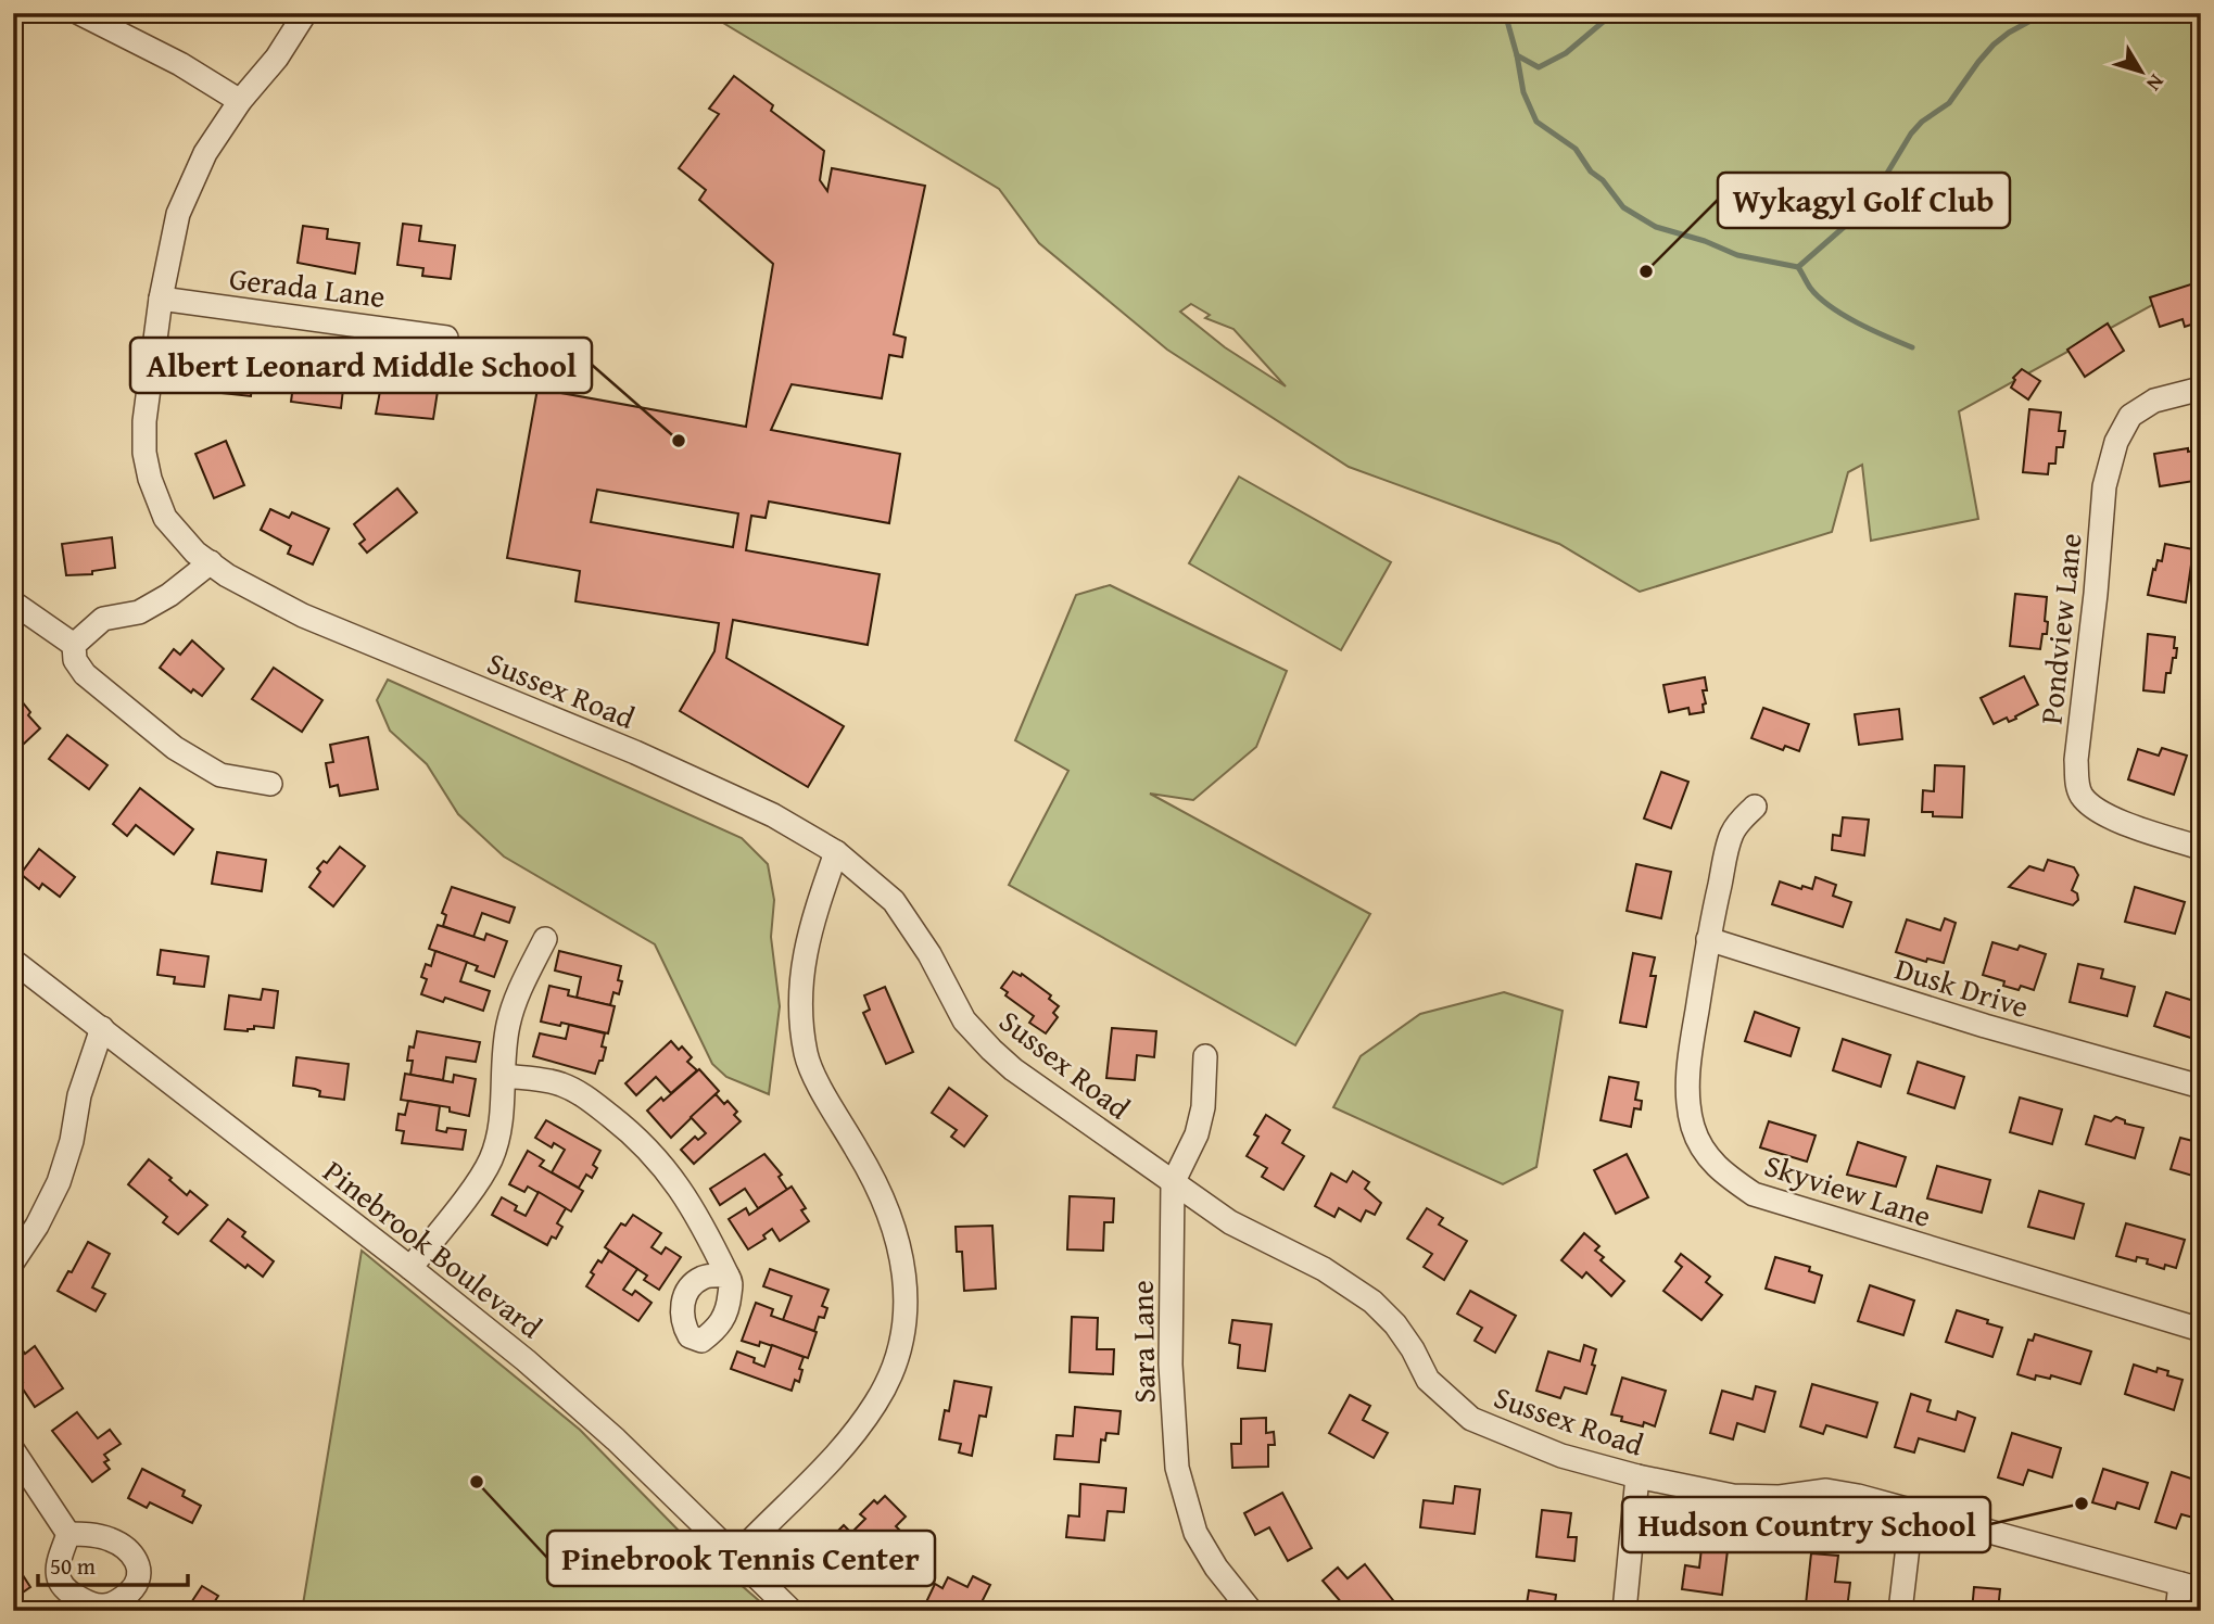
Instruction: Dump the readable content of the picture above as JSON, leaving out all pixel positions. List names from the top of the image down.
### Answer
{
  "streets": {
    "street": [
      "Gerada Lane",
      "Pondview Lane",
      "Sussex Road",
      "Dusk Drive",
      "Skyview Lane",
      "Pinebrook Boulevard",
      "Sara Lane"
    ]
  },
  "crossings": [
    ["Gerada Lane", "Sussex Road"],
    ["Sussex Road", "Sara Lane"],
    ["Dusk Drive", "Skyview Lane"]
  ],
  "places": [
    "Wykagyl Golf Club",
    "Albert Leonard Middle School",
    "Pinebrook Tennis Center",
    "Hudson Country School"
  ],
  "scale_bar": "50 m",
  "north": "bottom right"
}
